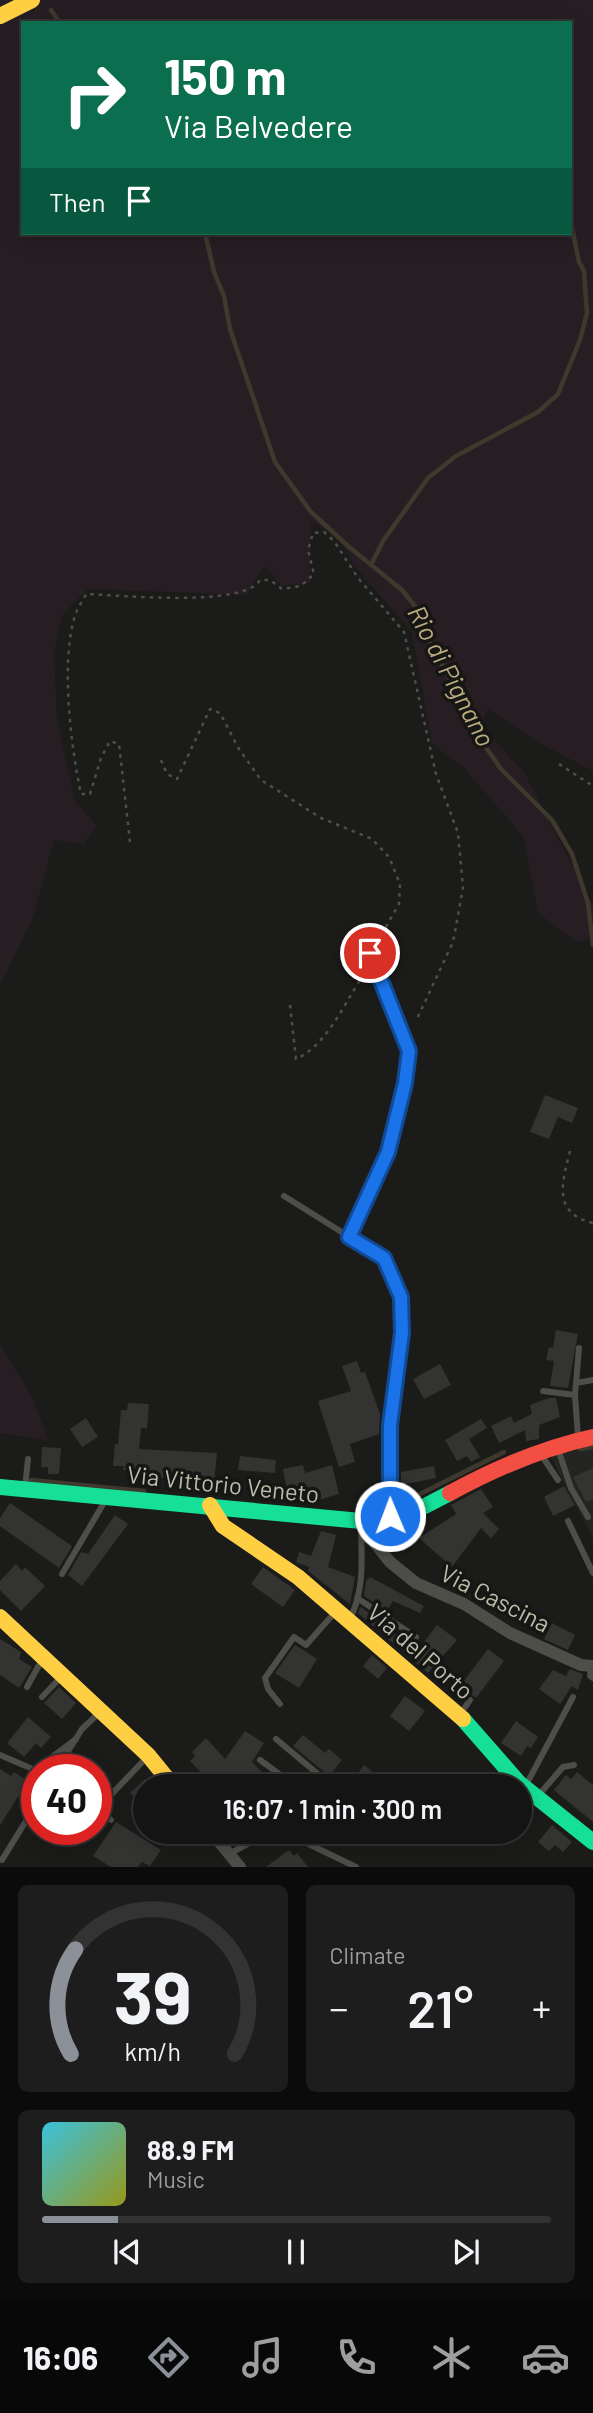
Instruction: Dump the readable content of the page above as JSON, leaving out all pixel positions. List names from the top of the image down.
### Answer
{
  "streets": {
    "main road": ["Via Vittorio Veneto", "Via del Porto"],
    "street": ["Via Cascina"]
  },
  "crossings": [
    ["Via Vittorio Veneto", "Via Cascina"],
    ["Via Vittorio Veneto", "Via del Porto"]
  ],
  "water": ["Rio di Pignano"],
  "page": {
    "turn": ["150 m", "Via Belvedere"],
    "then": "Then",
    "limit": "40",
    "trip": "16:07 · 1 min · 300 m",
    "tile": "Climate",
    "heat": ["−", "21°", "+"],
    "song": ["88.9 FM", "Music"],
    "tabs": "16:06",
    "gauge": ["39", "km/h"]
  }
}
